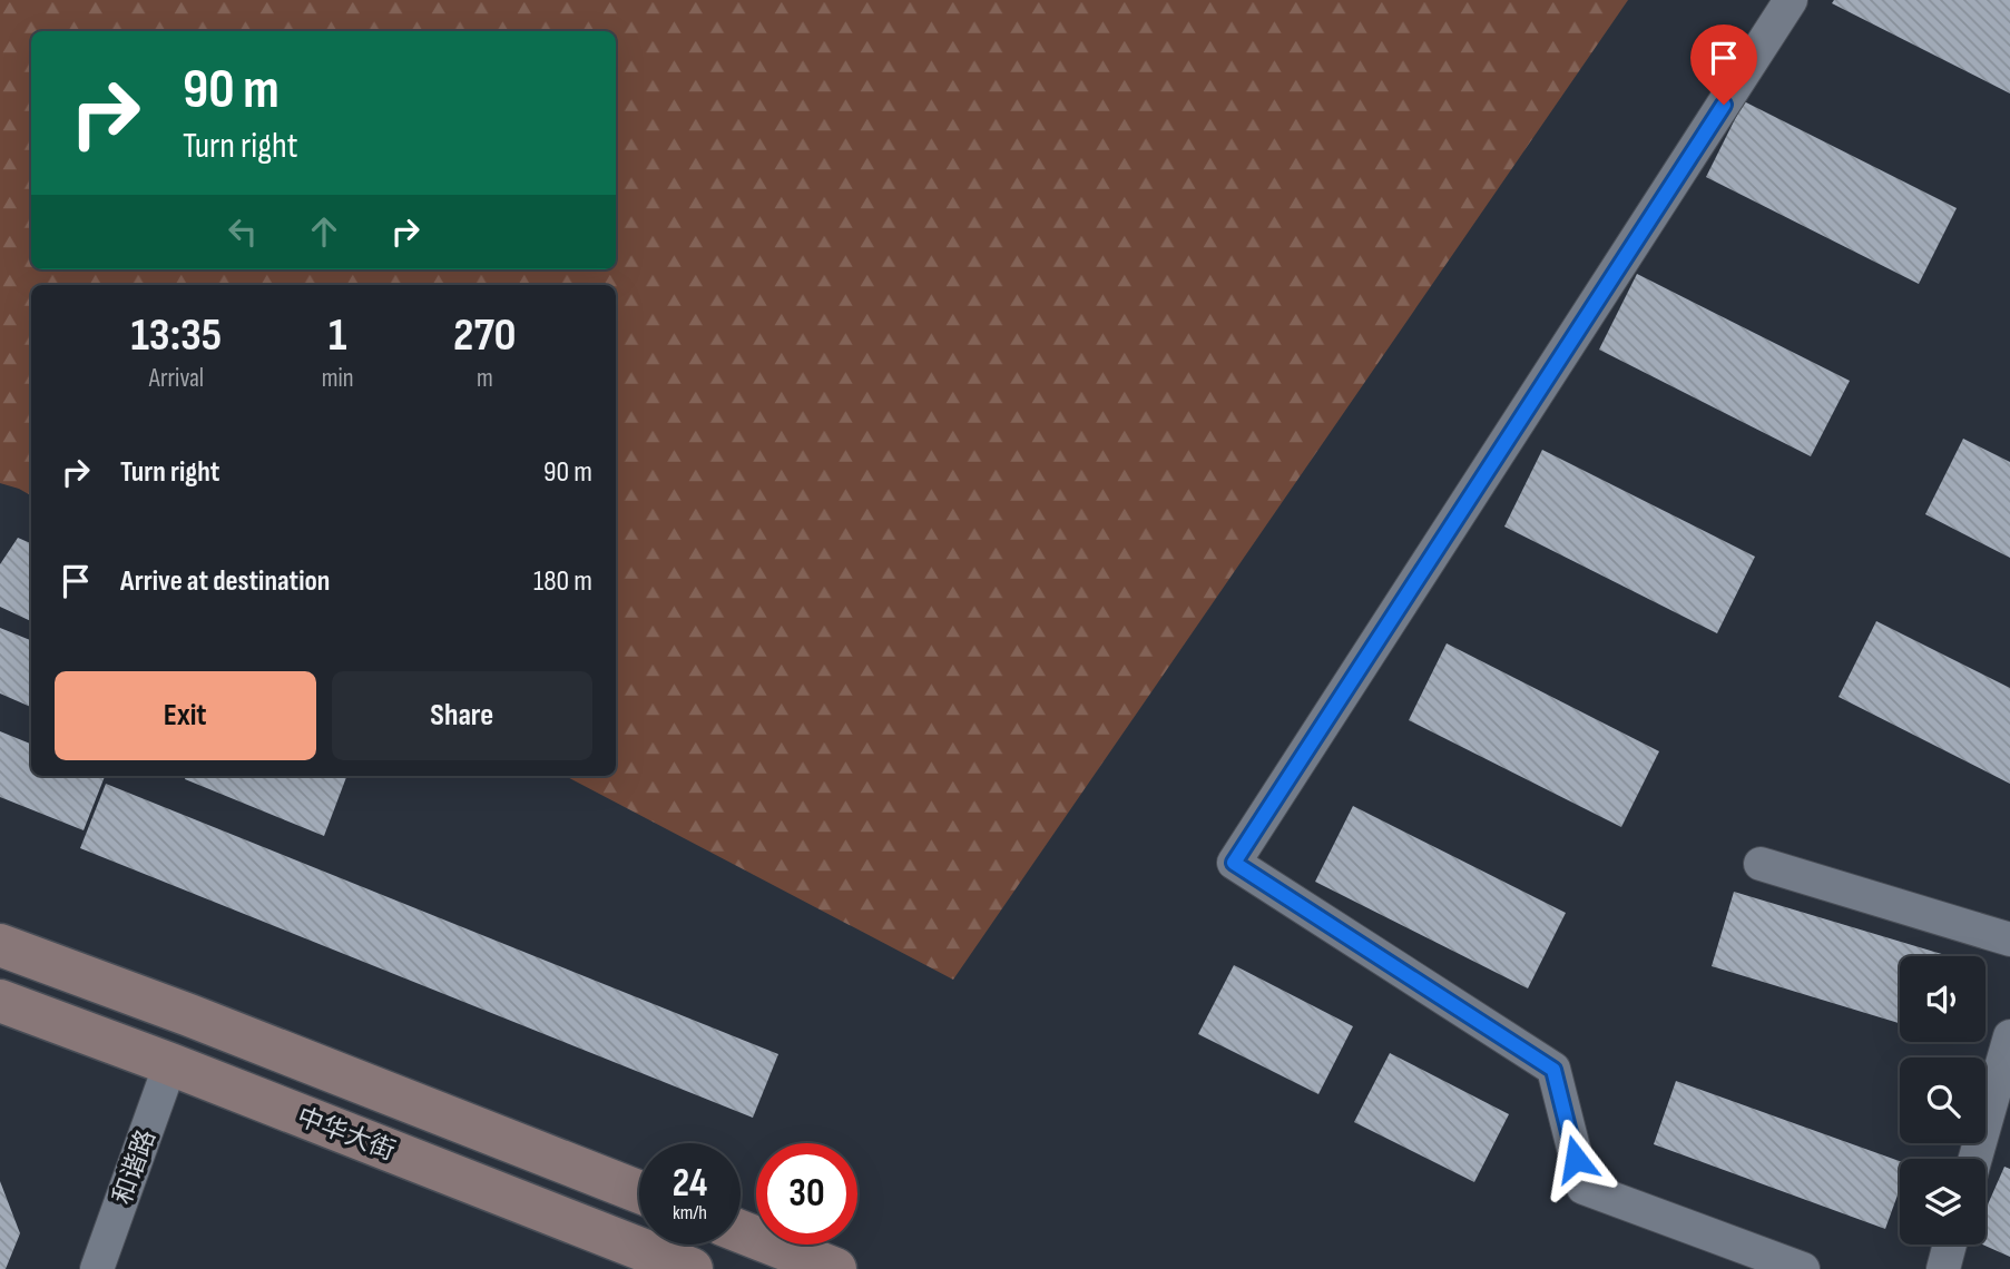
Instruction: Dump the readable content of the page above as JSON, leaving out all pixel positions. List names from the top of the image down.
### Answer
{
  "streets": {
    "main road": ["中华大街"],
    "street": ["和谐路"]
  },
  "crossings": [
    ["中华大街", "和谐路"]
  ],
  "page": {
    "turn": ["90 m", "Turn right"],
    "eta": [
      "13:35",
      "Arrival",
      "1",
      "min",
      "270",
      "m"
    ],
    "list": [
      {
        "name": "Turn right",
        "value": "90 m"
      },
      {
        "name": "Arrive at destination",
        "value": "180 m"
      }
    ],
    "buttons": ["Exit", "Share"],
    "speed": "24 km/h",
    "limit": "30"
  }
}
